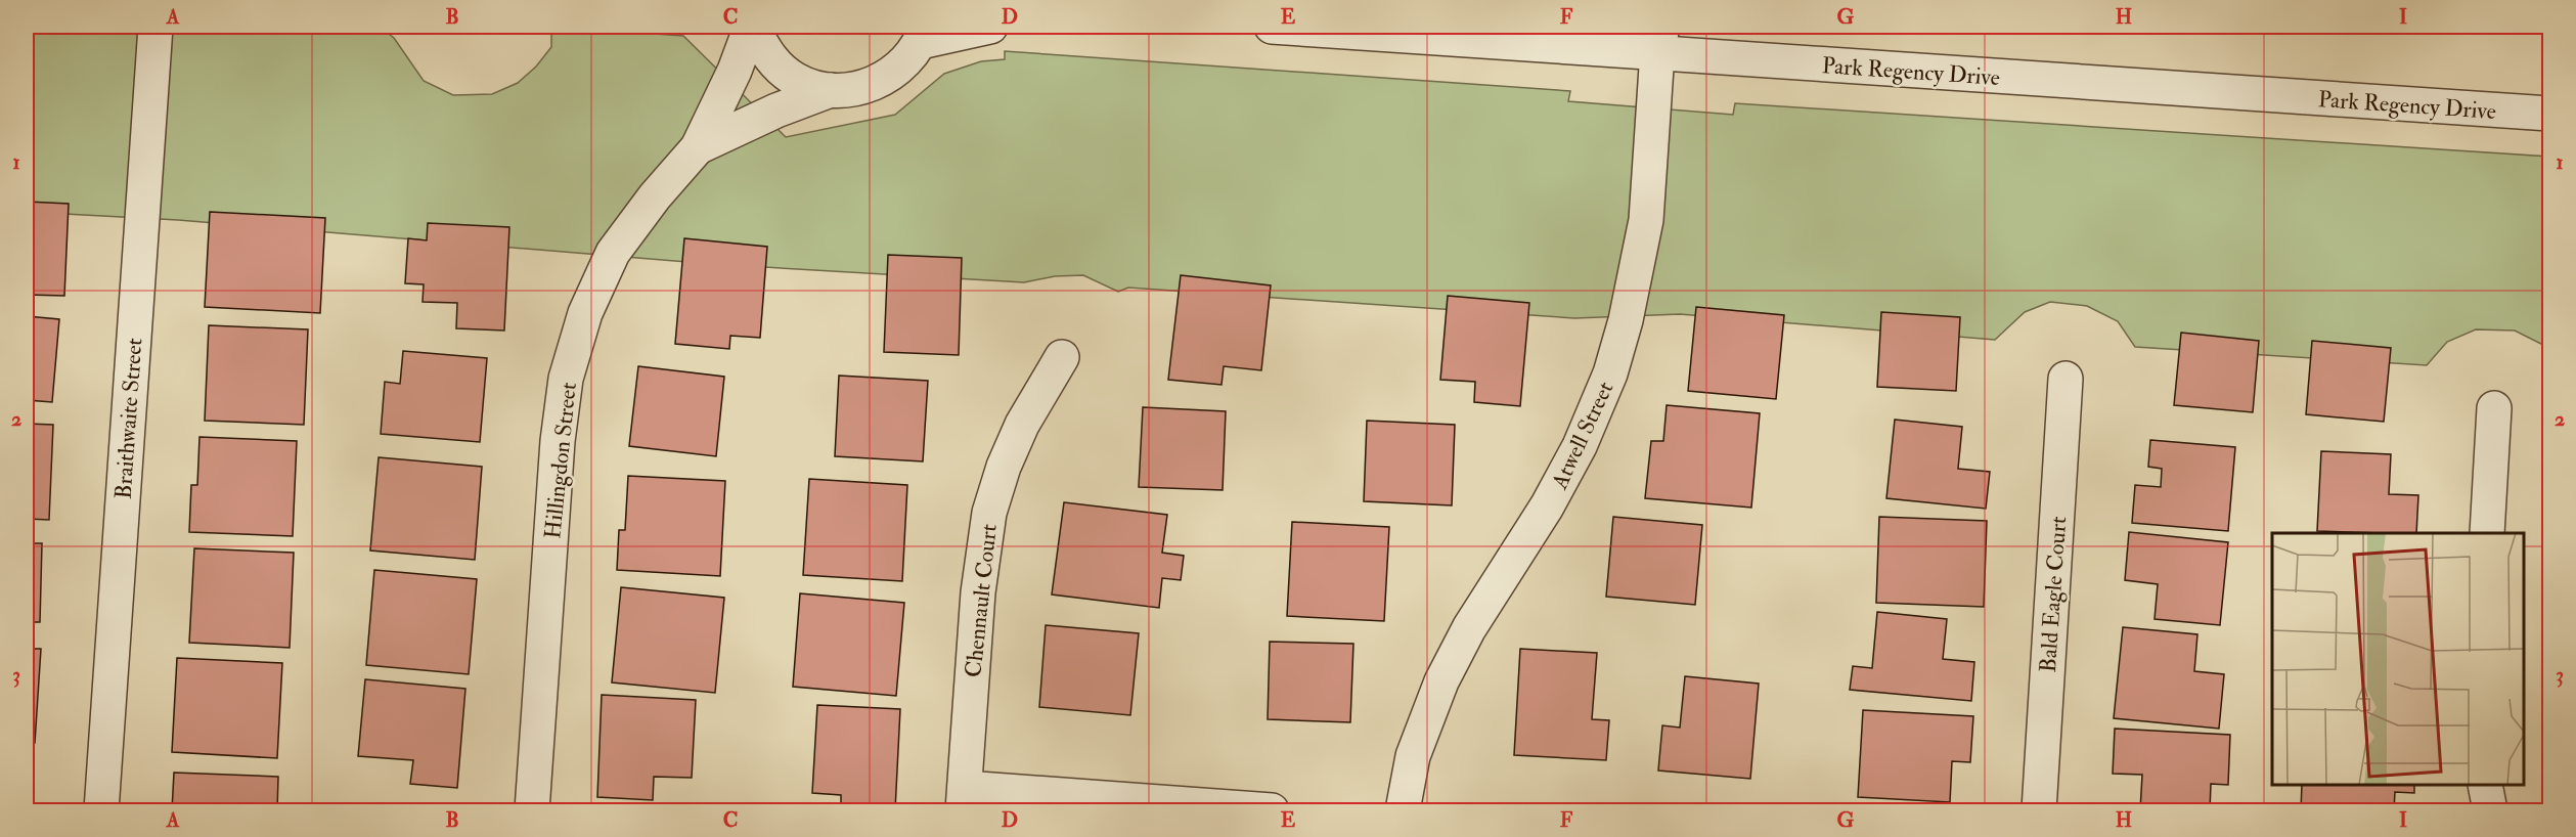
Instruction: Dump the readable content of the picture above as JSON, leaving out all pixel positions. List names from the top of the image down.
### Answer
{
  "streets": {
    "street": [
      "Park Regency Drive",
      "Braithwaite Street",
      "Atwell Street",
      "Hillingdon Street",
      "Bald Eagle Court",
      "Chennault Court"
    ]
  },
  "crossings": [
    ["Park Regency Drive", "Atwell Street"]
  ],
  "grid": {
    "columns": [
      "A",
      "B",
      "C",
      "D",
      "E",
      "F",
      "G",
      "H",
      "I"
    ],
    "rows": ["1", "2", "3"]
  }
}
